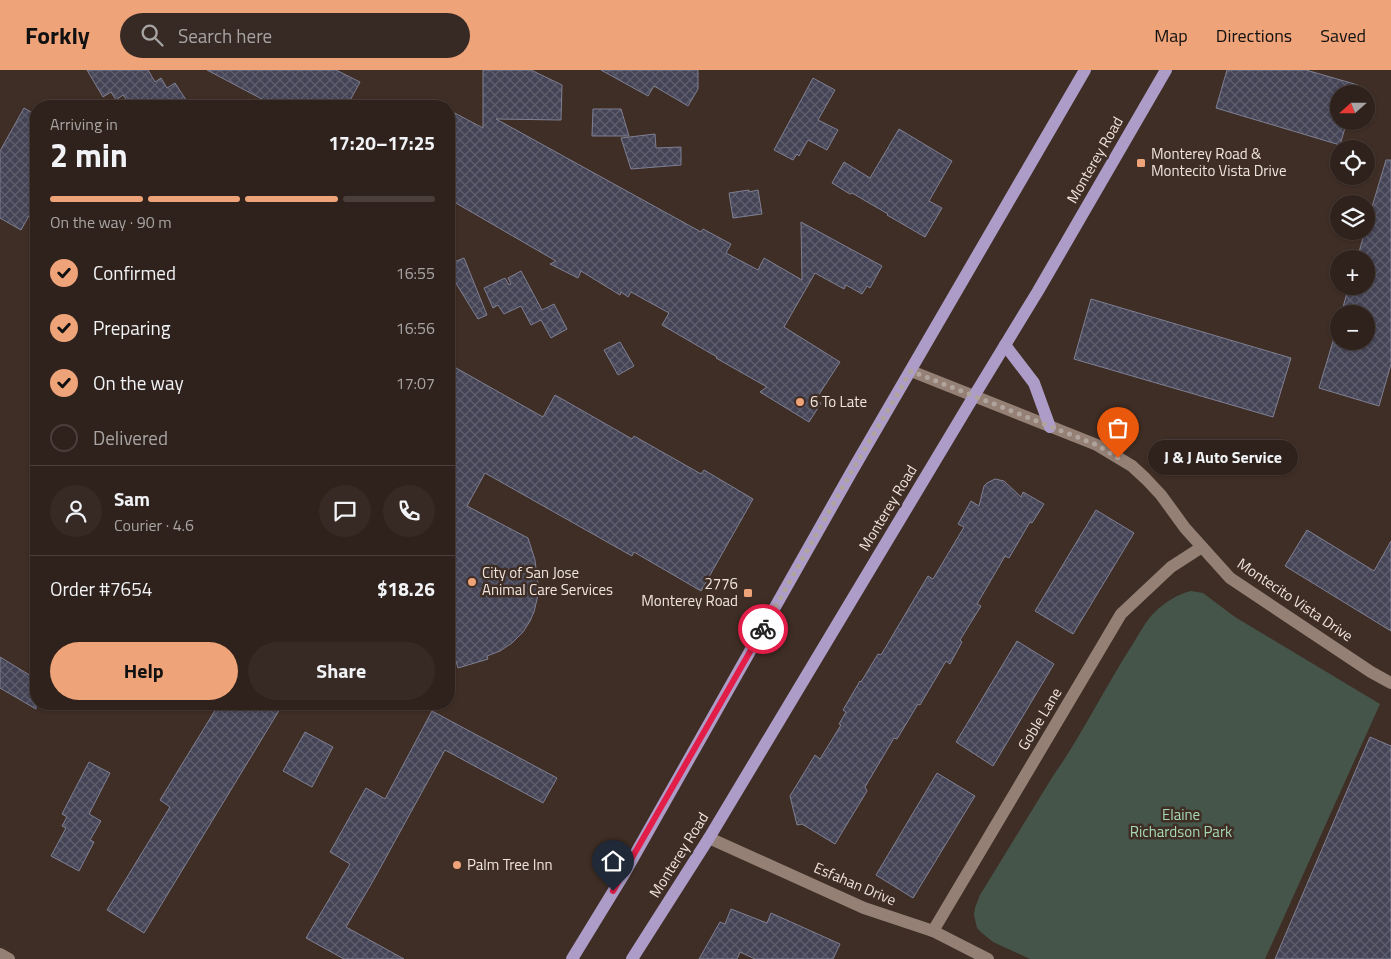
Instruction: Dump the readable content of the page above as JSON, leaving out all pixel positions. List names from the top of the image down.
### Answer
{
  "streets": {
    "main road": ["Monterey Road"],
    "street": ["Montecito Vista Drive", "Goble Lane", "Esfahan Drive"]
  },
  "crossings": [
    ["Monterey Road", "Montecito Vista Drive"],
    ["Monterey Road", "Esfahan Drive"],
    ["Montecito Vista Drive", "Goble Lane"],
    ["Goble Lane", "Esfahan Drive"]
  ],
  "parks": ["Elaine Richardson Park"],
  "places": {
    "transit": ["Monterey Road & Montecito Vista Drive", "2776 Monterey Road"],
    "other": [
      "6 To Late",
      "J & J Auto Service",
      "City of San Jose Animal Care Services",
      "Palm Tree Inn"
    ]
  },
  "north": "left",
  "page": {
    "header": "Forkly",
    "search": "Search here",
    "nav": ["Map", "Directions", "Saved"],
    "map_buttons": ["+", "−"],
    "heading": ["2 min", "Arriving in", "17:20–17:25"],
    "panel": [
      "Sam",
      "Courier · 4.6",
      "Order #7654",
      "$18.26"
    ],
    "bar": "On the way · 90 m",
    "list": [
      ["Confirmed", "16:55"],
      ["Preparing", "16:56"],
      ["On the way", "17:07"],
      "Delivered"
    ],
    "bubble": "J & J Auto Service",
    "buttons": ["Help", "Share"]
  }
}
